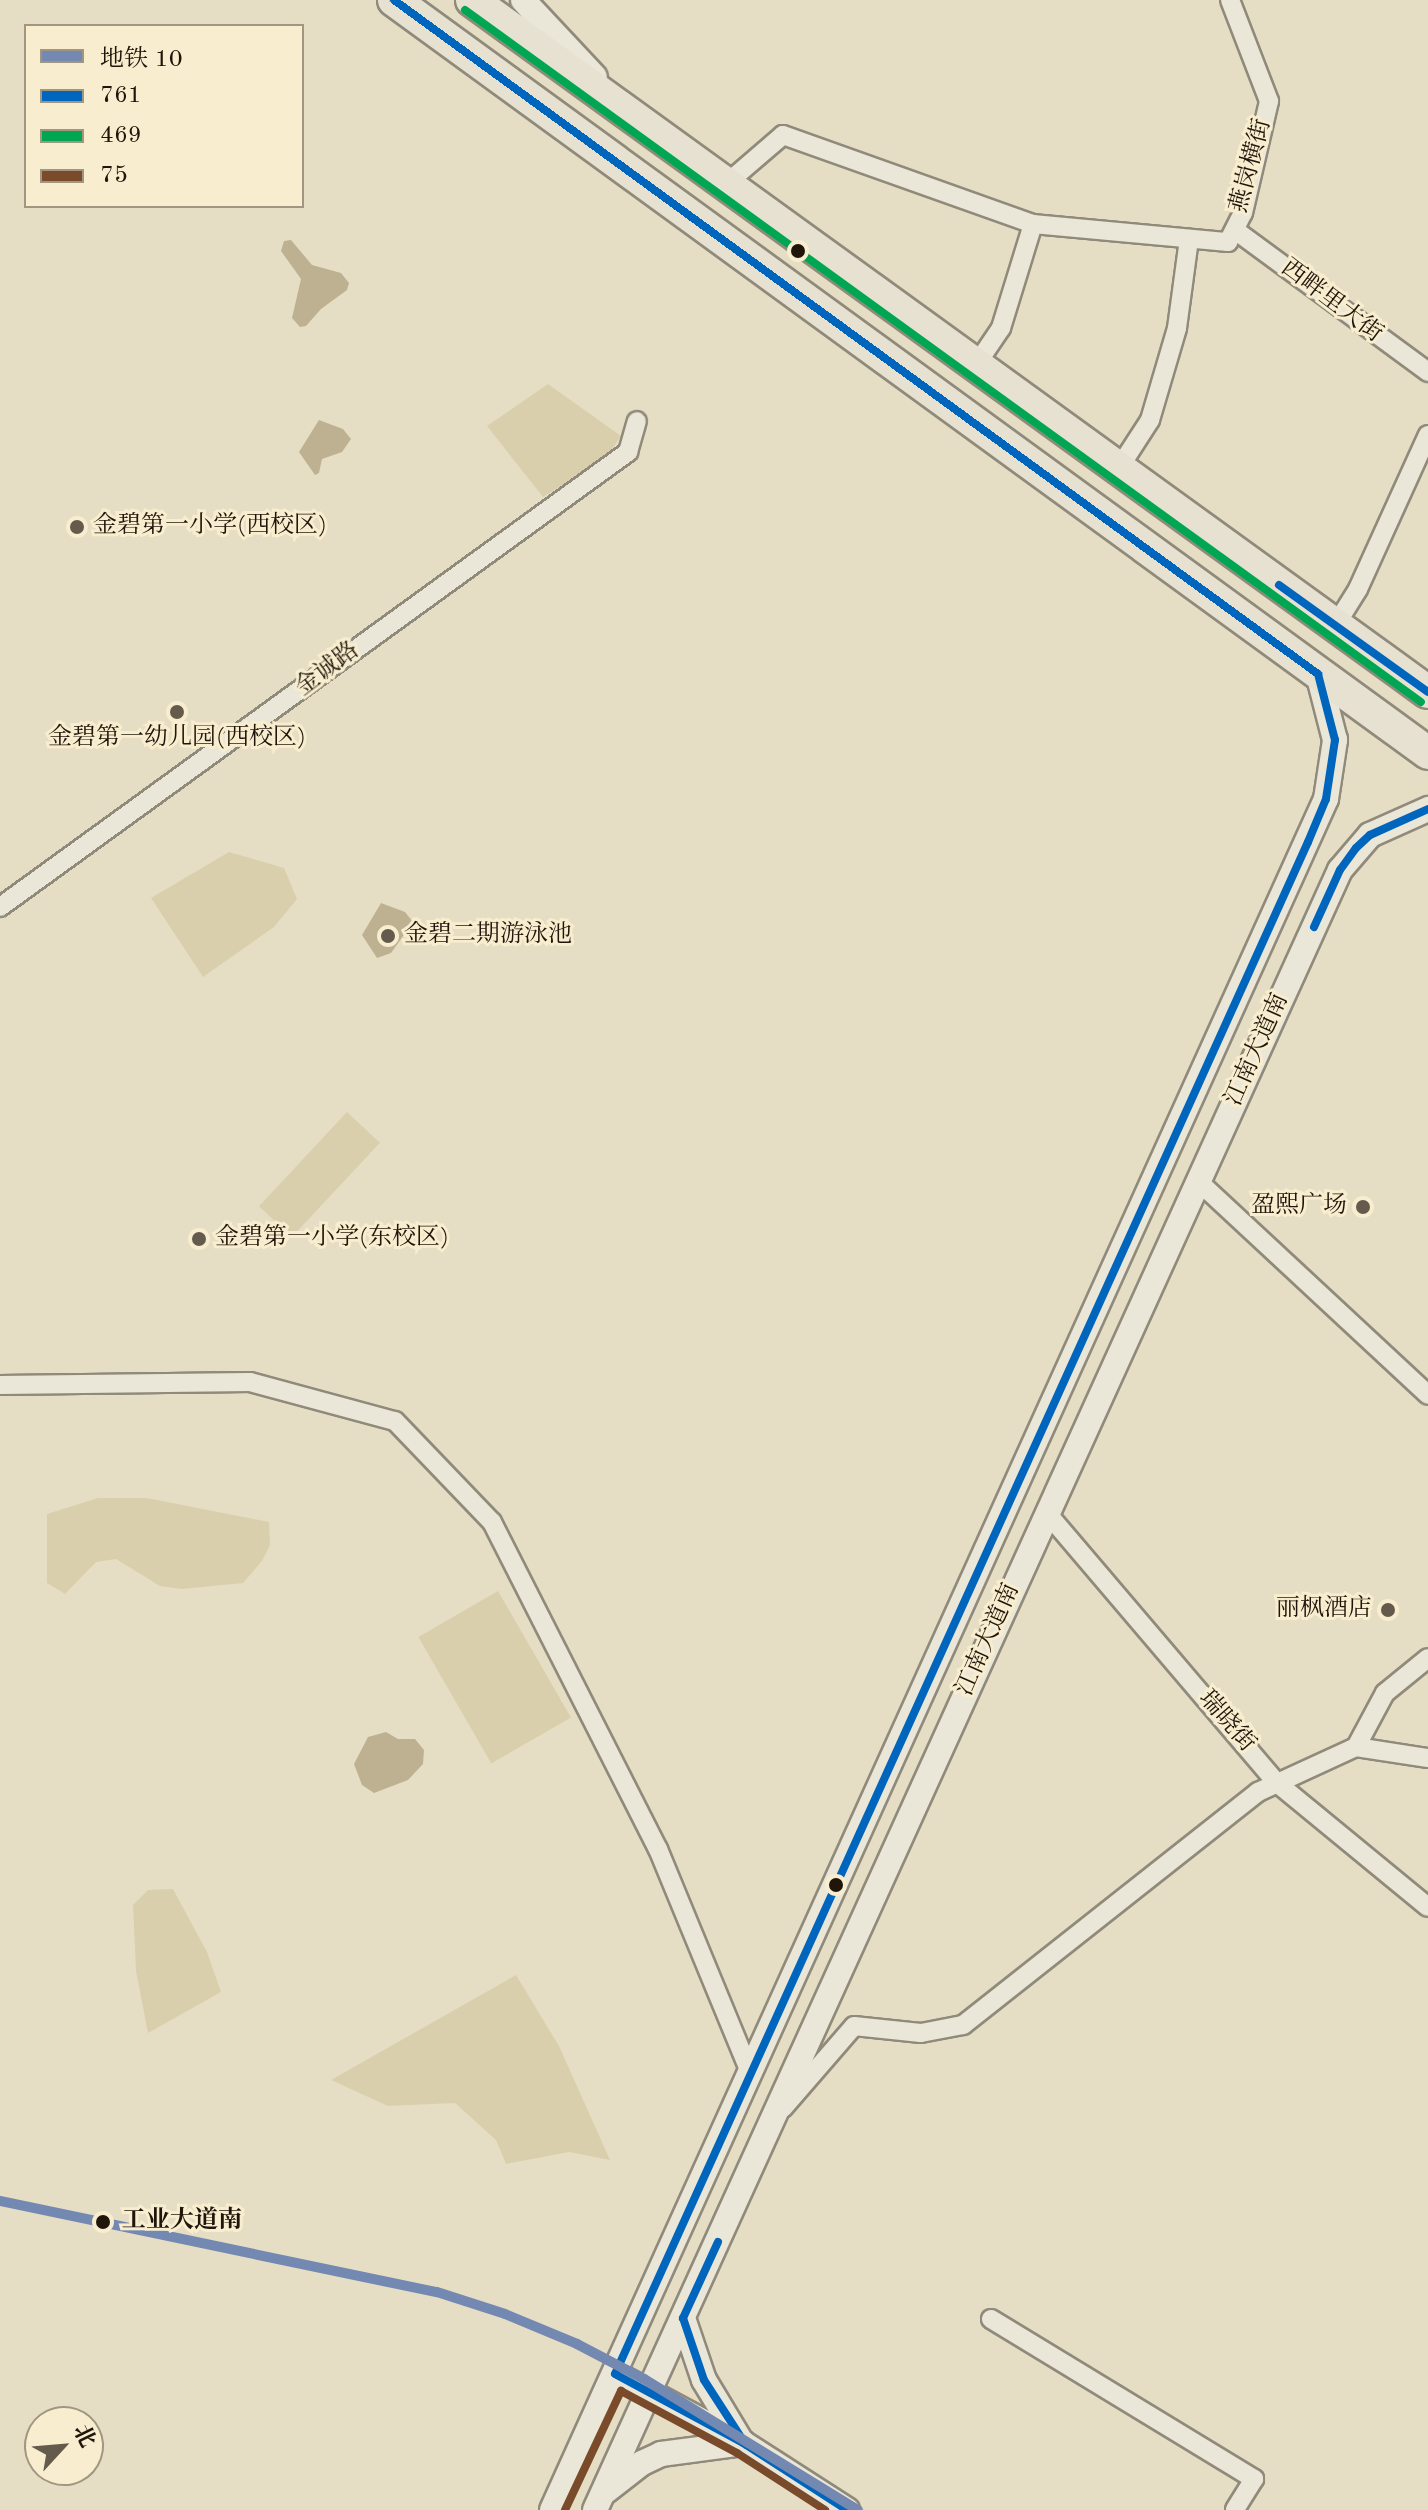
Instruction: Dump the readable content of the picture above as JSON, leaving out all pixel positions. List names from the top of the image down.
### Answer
{
  "streets": {
    "main road": ["江南大道南"],
    "street": [
      "燕岗横街",
      "西畔里大街",
      "金诚路",
      "瑞晓街"
    ]
  },
  "crossings": [
    ["燕岗横街", "西畔里大街"],
    ["江南大道南", "瑞晓街"]
  ],
  "places": [
    "金碧第一小学(西校区)",
    "金碧第一幼儿园(西校区)",
    "金碧二期游泳池",
    "盈熙广场",
    "金碧第一小学(东校区)",
    "丽枫酒店",
    "工业大道南"
  ],
  "lines": [
    "transit line 761",
    "transit line 469",
    "metro line 10",
    "transit line 75"
  ],
  "legend": [
    "地铁 10",
    "761",
    "469",
    "75"
  ],
  "north": "top right"
}
